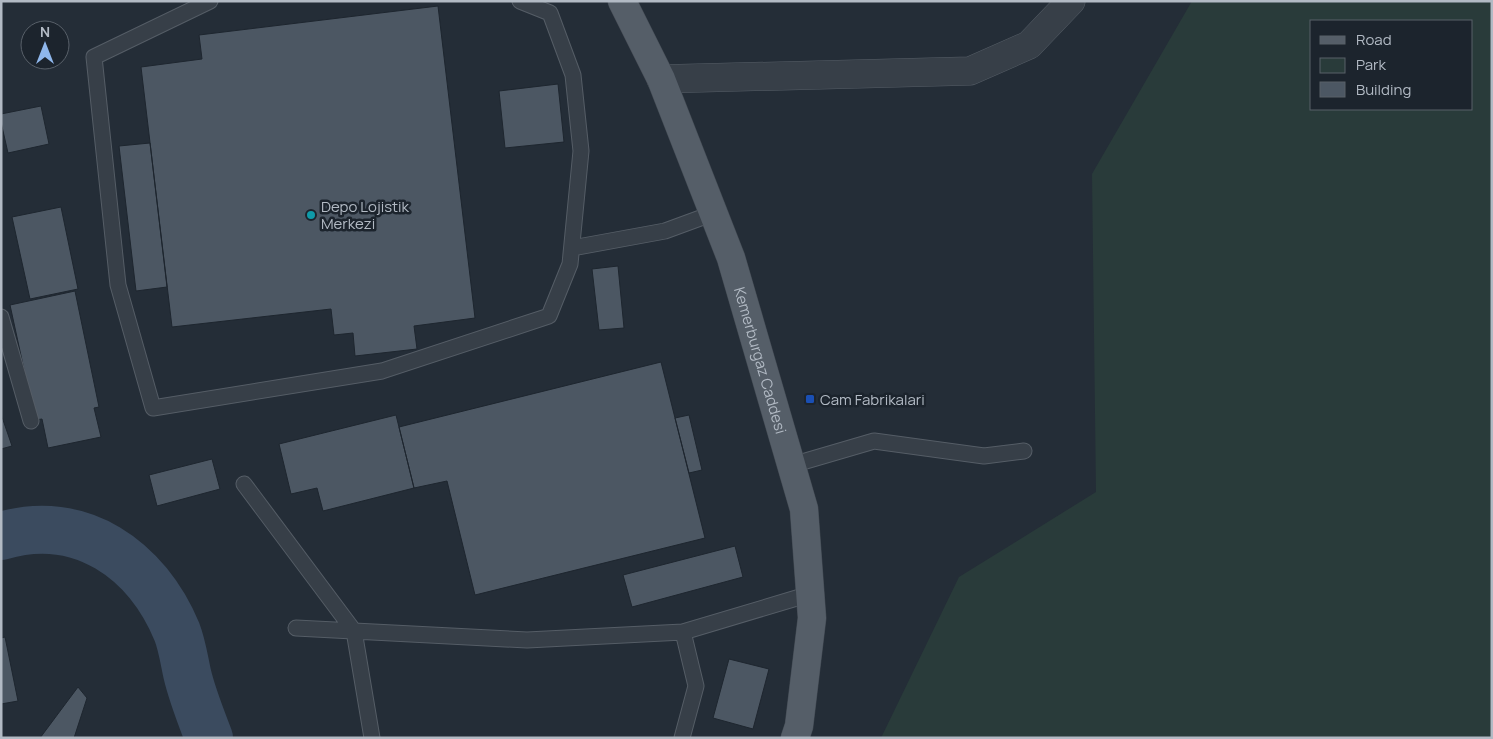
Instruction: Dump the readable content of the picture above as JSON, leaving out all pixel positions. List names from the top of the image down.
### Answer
{
  "streets": {
    "main road": ["Kemerburgaz Caddesi"]
  },
  "places": {
    "other": ["Depo Lojistik Merkezi"],
    "transit": ["Cam Fabrikalari"]
  },
  "legend": ["Road", "Park", "Building"],
  "north": "top"
}
